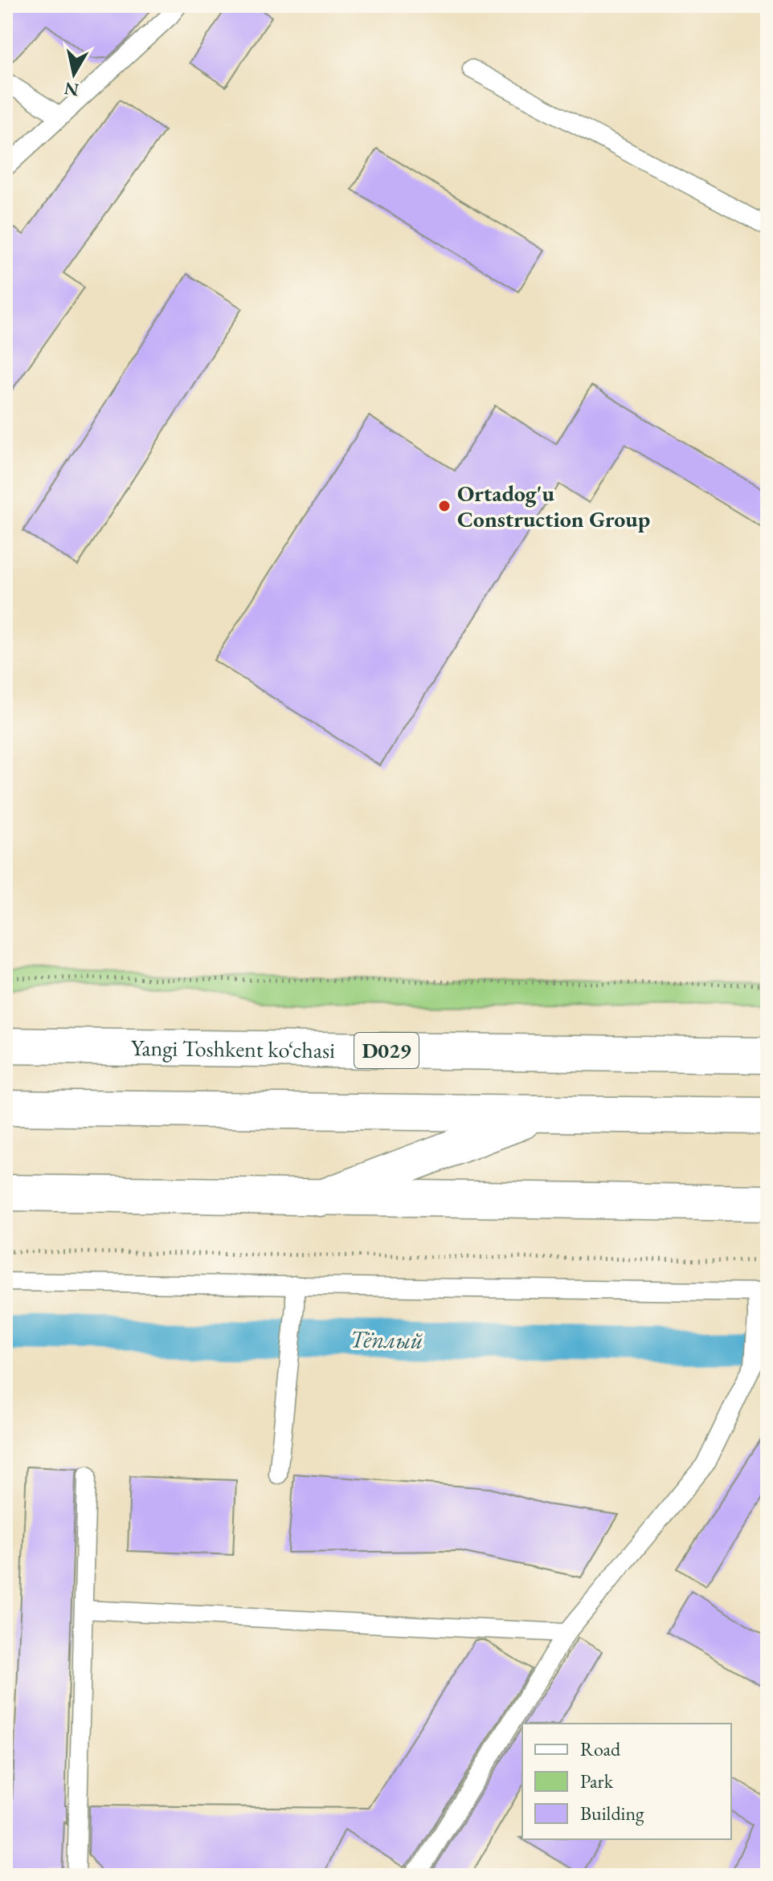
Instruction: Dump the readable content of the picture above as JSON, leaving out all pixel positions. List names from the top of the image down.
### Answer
{
  "streets": {
    "main road": ["Yangi Toshkent ko‘chasi", "D029"]
  },
  "water": ["Тёплый"],
  "places": ["Ortadog'u Construction Group"],
  "legend": ["Road", "Park", "Building"],
  "north": "bottom"
}
